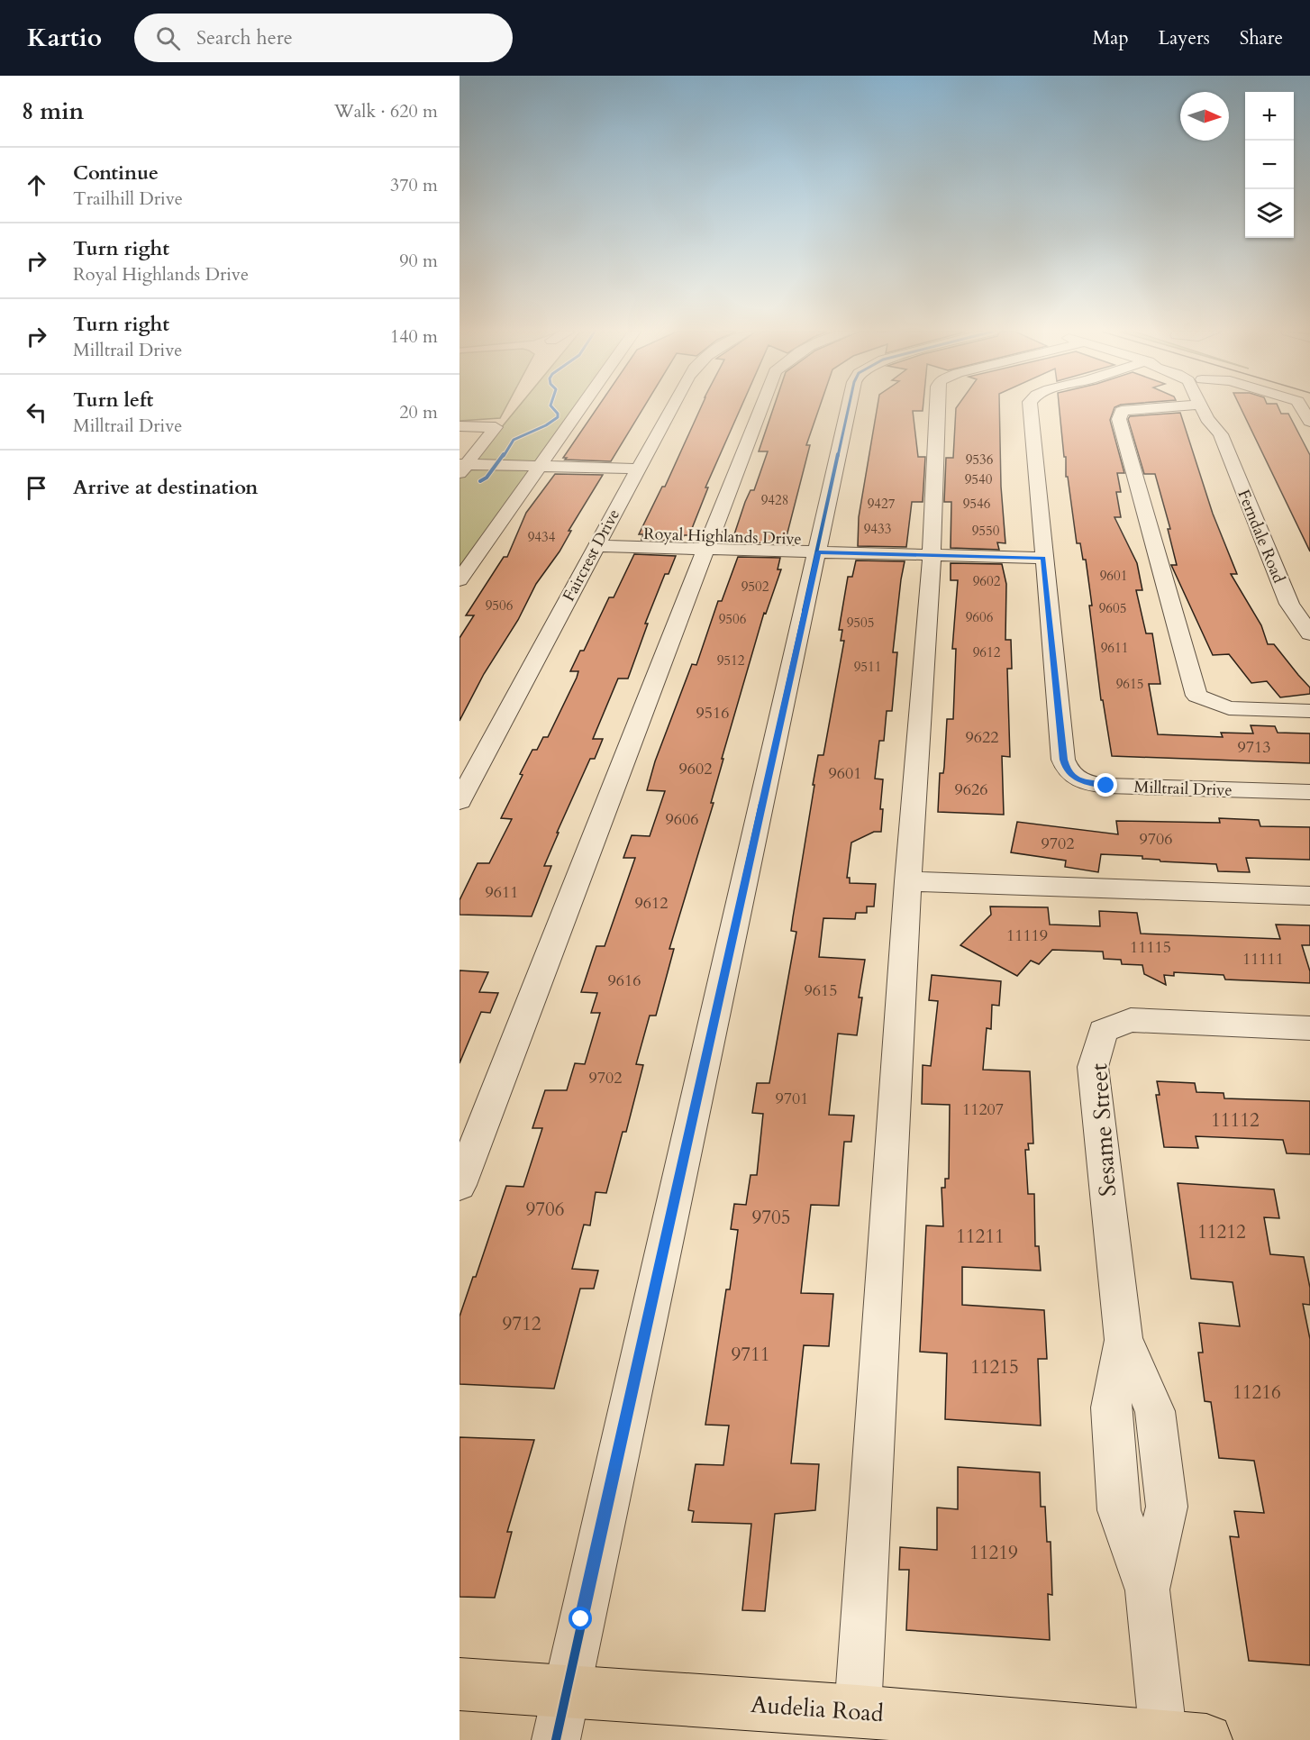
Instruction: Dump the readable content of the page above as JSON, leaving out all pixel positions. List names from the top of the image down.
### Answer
{
  "streets": {
    "main road": ["Audelia Road"],
    "street": [
      "Royal Highlands Drive",
      "Ferndale Road",
      "Faircrest Drive",
      "Milltrail Drive",
      "Sesame Street"
    ]
  },
  "crossings": [
    ["Royal Highlands Drive", "Faircrest Drive"],
    ["Royal Highlands Drive", "Milltrail Drive"],
    ["Sesame Street", "Audelia Road"]
  ],
  "house_numbers": [
    "9536",
    "9540",
    "9428",
    "9427",
    "9546",
    "9433",
    "9550",
    "9434",
    "9601",
    "9602",
    "9502",
    "9506",
    "9605",
    "9606",
    "9506",
    "9505",
    "9611",
    "9612",
    "9512",
    "9511",
    "9615",
    "9516",
    "9622",
    "9713",
    "9602",
    "9601",
    "9626",
    "9606",
    "9706",
    "9702",
    "9611",
    "9612",
    "11119",
    "11115",
    "11111",
    "9616",
    "9615",
    "9702",
    "9701",
    "11207",
    "11112",
    "9706",
    "9705",
    "11212",
    "11211",
    "9712",
    "9711",
    "11215",
    "11216",
    "11219"
  ],
  "north": "right",
  "page": {
    "header": "Kartio",
    "search": "Search here",
    "nav": ["Map", "Layers", "Share"],
    "heading": ["8 min", "Walk · 620 m"],
    "map_buttons": ["+", "−"],
    "list": [
      ["Continue", "Trailhill Drive", "370 m"],
      ["Turn right", "Royal Highlands Drive", "90 m"],
      ["Turn right", "Milltrail Drive", "140 m"],
      ["Turn left", "Milltrail Drive", "20 m"],
      "Arrive at destination"
    ]
  }
}
